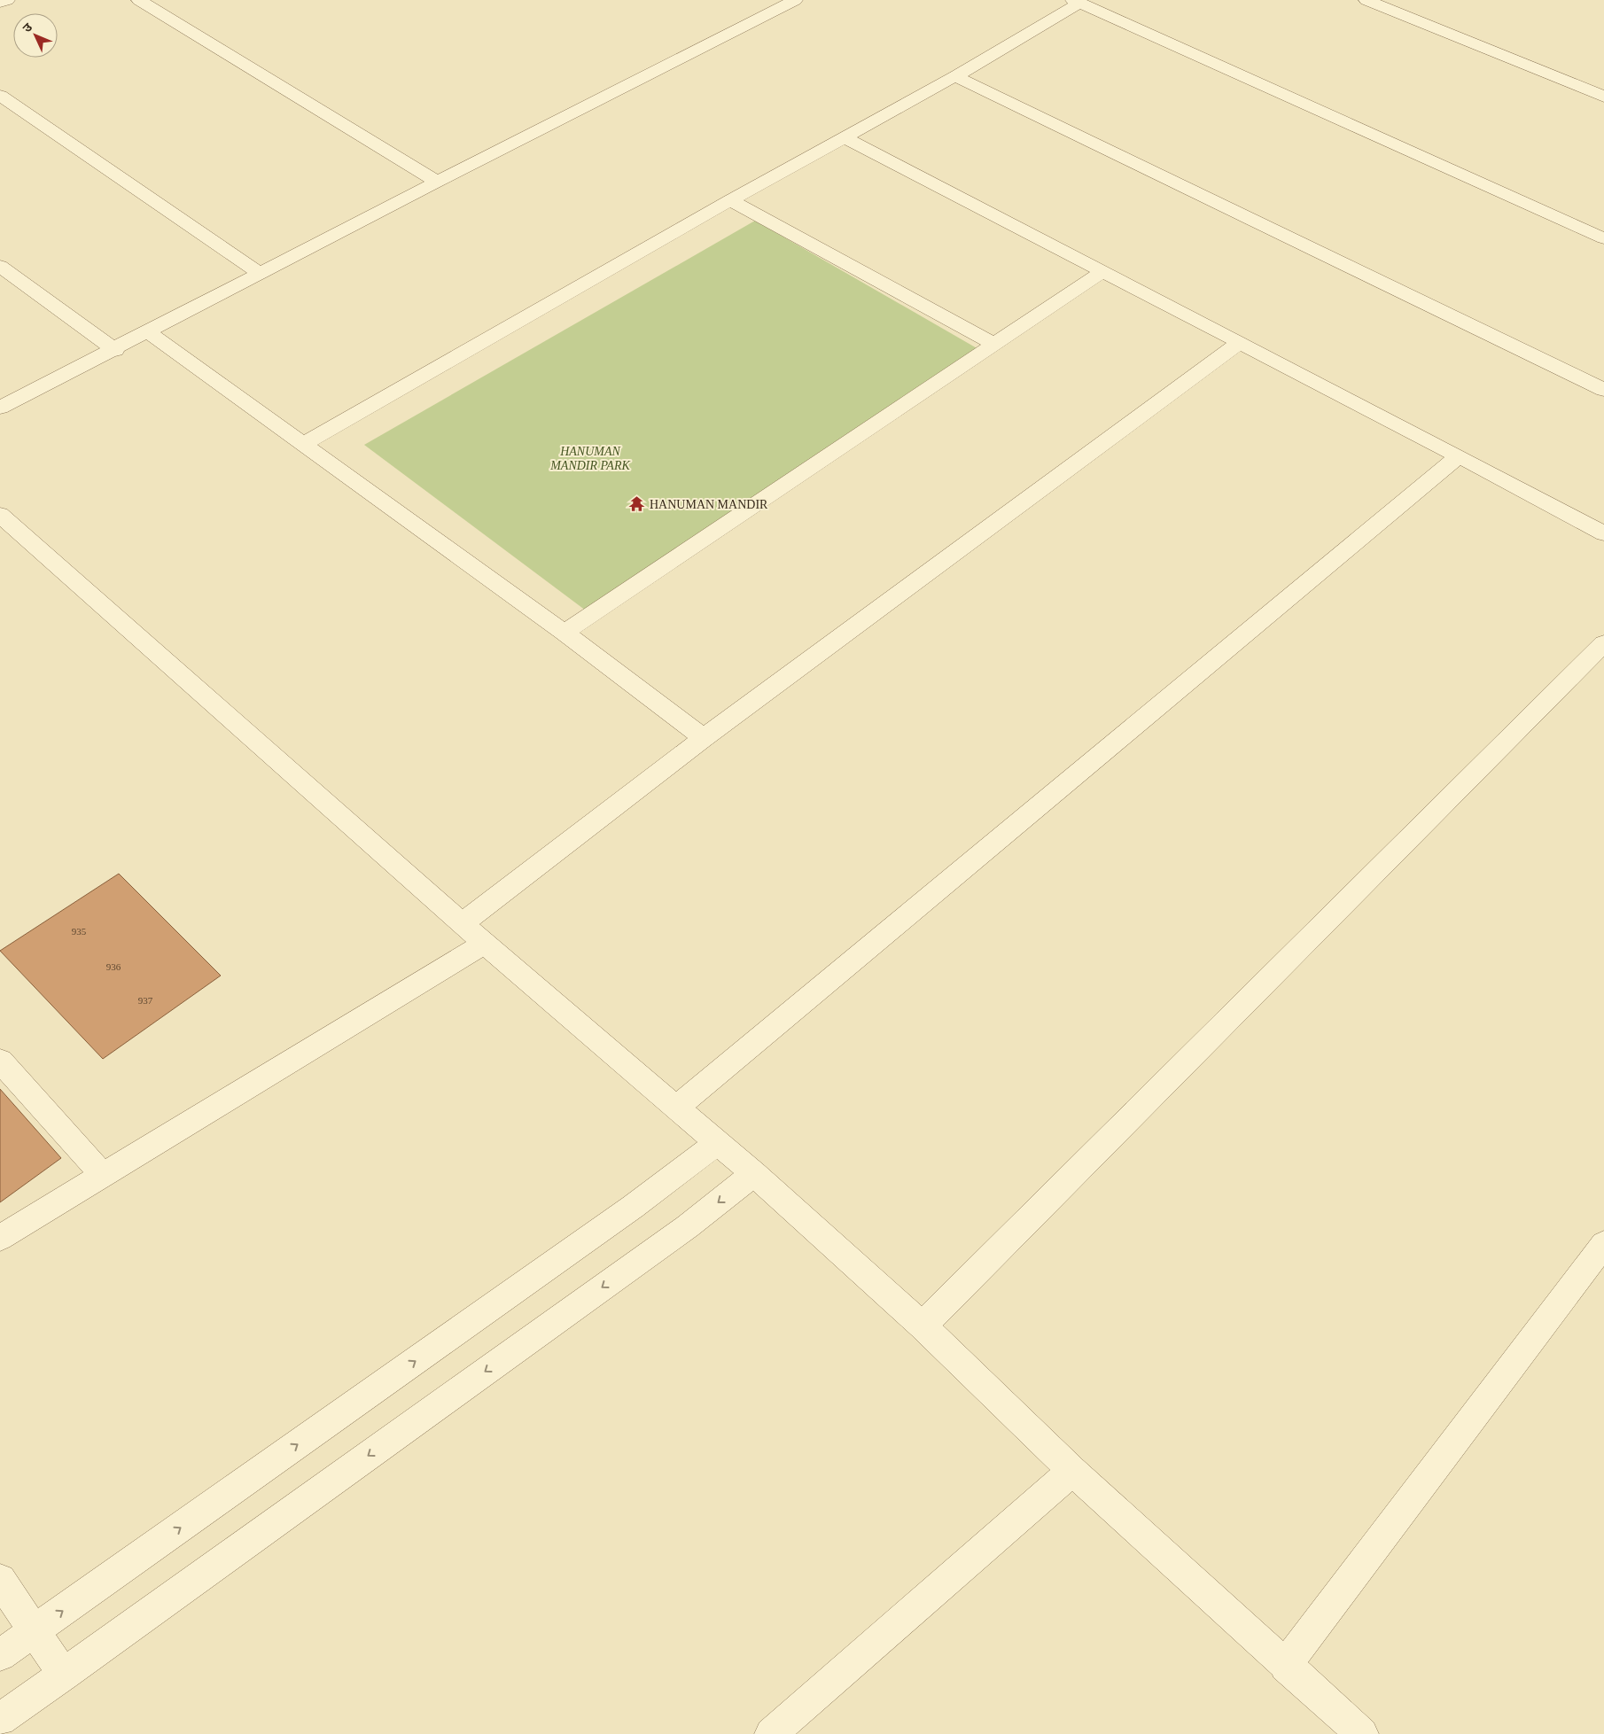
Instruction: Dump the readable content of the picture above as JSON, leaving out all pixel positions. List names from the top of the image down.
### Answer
{
  "parks": ["HANUMAN MANDIR PARK"],
  "places": {
    "temple": ["HANUMAN MANDIR"]
  },
  "house_numbers": ["935", "936", "937"],
  "north": "top left"
}
